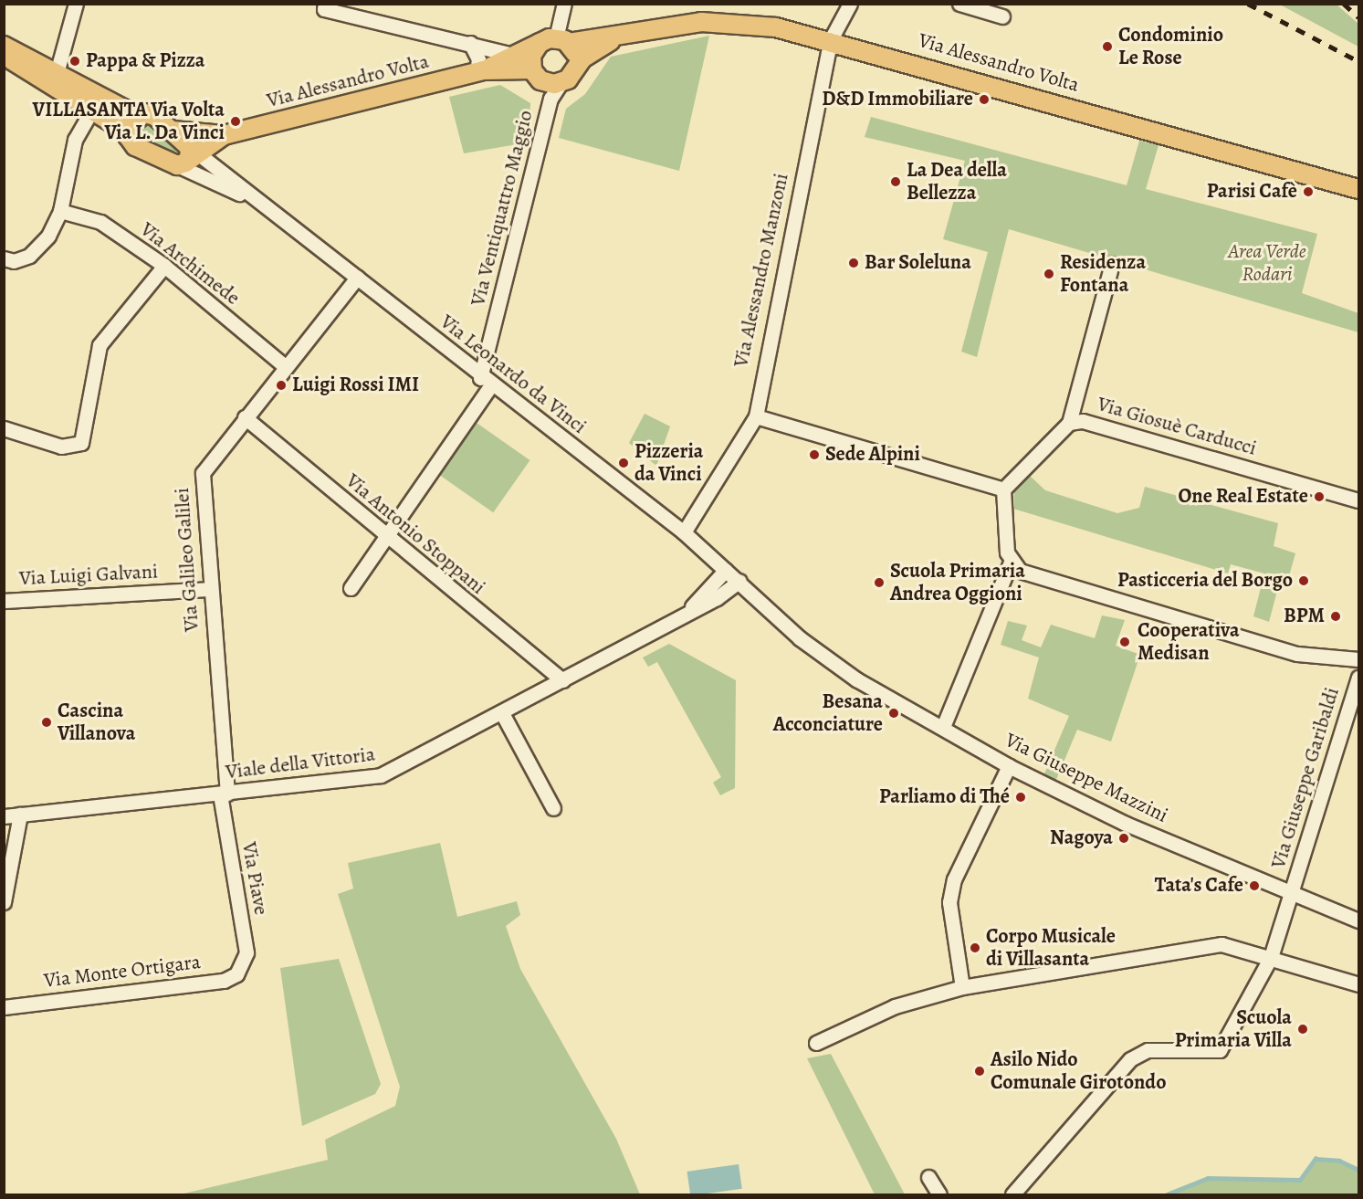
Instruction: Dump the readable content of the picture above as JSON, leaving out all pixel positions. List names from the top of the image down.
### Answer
{
  "streets": {
    "main road": ["Via Alessandro Volta"],
    "street": [
      "Via Ventiquattro Maggio",
      "Via Archimede",
      "Via Alessandro Manzoni",
      "Via Leonardo da Vinci",
      "Via Giosuè Carducci",
      "Via Antonio Stoppani",
      "Via Galileo Galilei",
      "Via Luigi Galvani",
      "Viale della Vittoria",
      "Via Giuseppe Mazzini",
      "Via Giuseppe Garibaldi",
      "Via Piave",
      "Via Monte Ortigara"
    ]
  },
  "crossings": [
    ["Via Alessandro Volta", "Via Ventiquattro Maggio"],
    ["Via Alessandro Volta", "Via Alessandro Manzoni"],
    ["Via Alessandro Volta", "Via Leonardo da Vinci"],
    ["Via Ventiquattro Maggio", "Via Leonardo da Vinci"],
    ["Via Archimede", "Via Galileo Galilei"],
    ["Via Alessandro Manzoni", "Via Leonardo da Vinci"],
    ["Via Leonardo da Vinci", "Via Galileo Galilei"],
    ["Via Leonardo da Vinci", "Viale della Vittoria"],
    ["Via Leonardo da Vinci", "Via Giuseppe Mazzini"],
    ["Via Antonio Stoppani", "Via Galileo Galilei"],
    ["Via Antonio Stoppani", "Viale della Vittoria"],
    ["Via Galileo Galilei", "Via Luigi Galvani"],
    ["Via Galileo Galilei", "Viale della Vittoria"],
    ["Via Galileo Galilei", "Via Piave"],
    ["Viale della Vittoria", "Via Piave"],
    ["Via Giuseppe Mazzini", "Via Giuseppe Garibaldi"],
    ["Via Piave", "Via Monte Ortigara"]
  ],
  "parks": ["Area Verde Rodari"],
  "places": [
    "Condominio Le Rose",
    "Pappa & Pizza",
    "D&D Immobiliare",
    "VILLASANTA Via Volta Via L. Da Vinci",
    "La Dea della Bellezza",
    "Parisi Cafè",
    "Bar Soleluna",
    "Residenza Fontana",
    "Luigi Rossi IMI",
    "Sede Alpini",
    "Pizzeria da Vinci",
    "One Real Estate",
    "Pasticceria del Borgo",
    "Scuola Primaria Andrea Oggioni",
    "BPM",
    "Cooperativa Medisan",
    "Besana Acconciature",
    "Cascina Villanova",
    "Parliamo di Thé",
    "Nagoya",
    "Tata's Cafe",
    "Corpo Musicale di Villasanta",
    "Scuola Primaria Villa",
    "Asilo Nido Comunale Girotondo"
  ]
}
